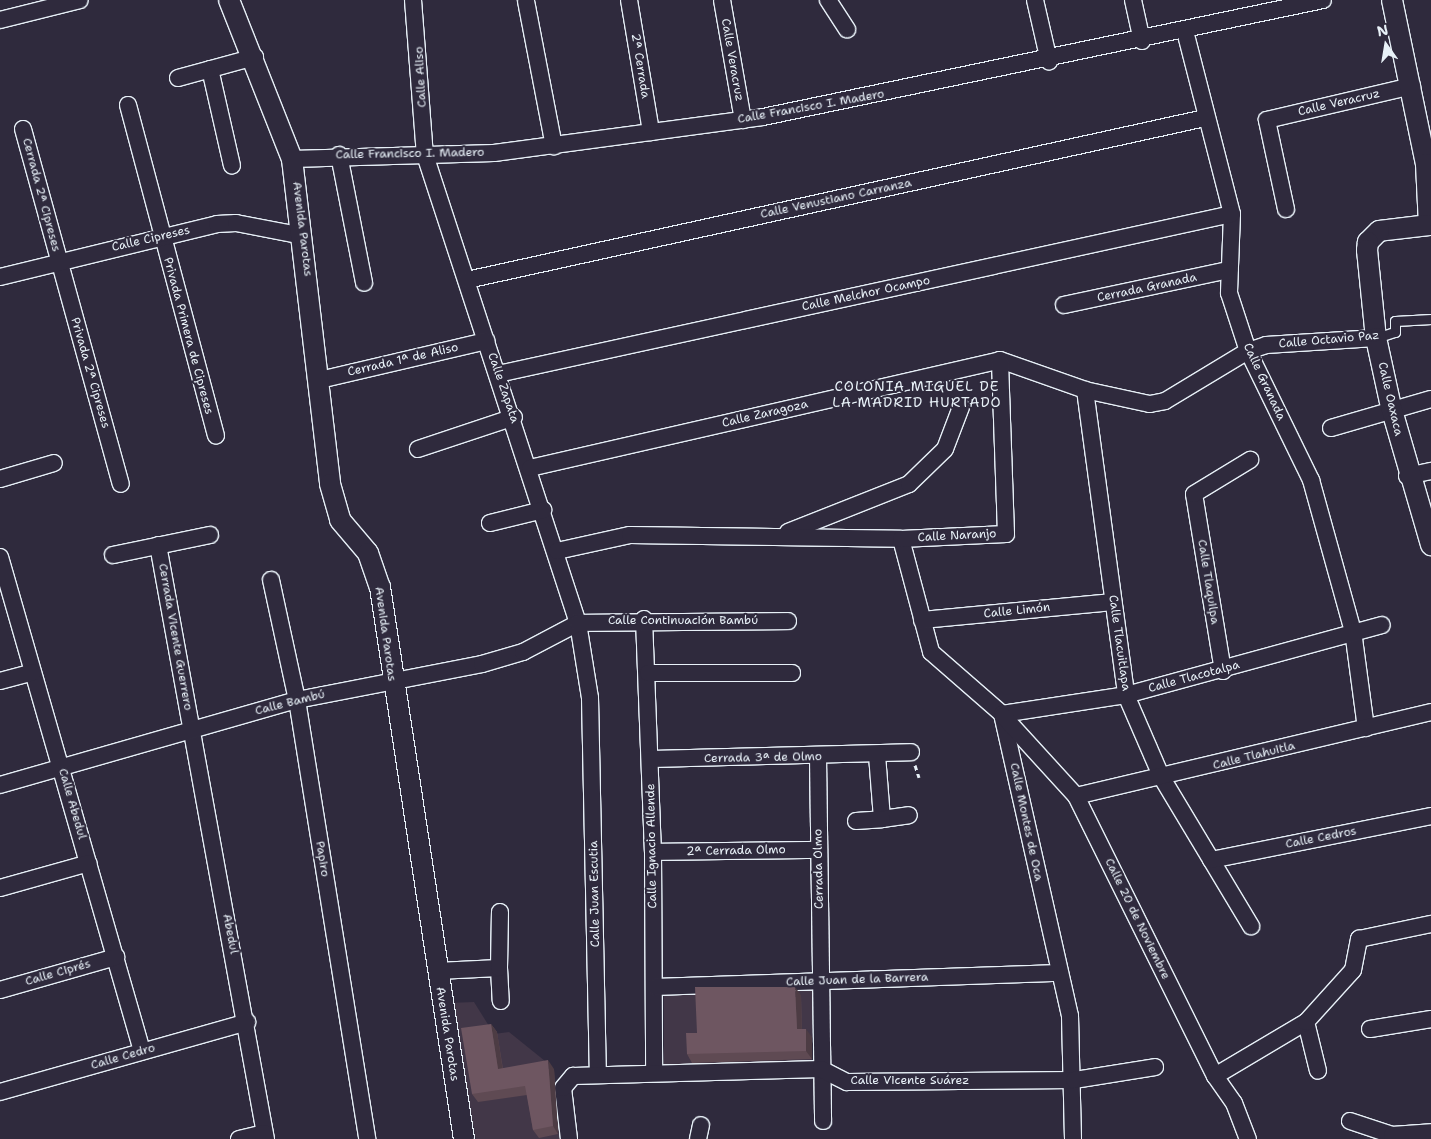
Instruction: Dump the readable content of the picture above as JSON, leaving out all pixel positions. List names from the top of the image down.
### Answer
{
  "streets": {
    "street": [
      "Calle Veracruz",
      "2ª Cerrada",
      "Calle Aliso",
      "Calle Francisco I. Madero",
      "Cerrada 2ª Cipreses",
      "Calle Venustiano Carranza",
      "Avenida Parotas",
      "Calle Cipreses",
      "Cerrada Granada",
      "Calle Melchor Ocampo",
      "Privada Primera de Cipreses",
      "Calle Octavio Paz",
      "Cerrada 1ª de Aliso",
      "Privada 2ª Cipreses",
      "Calle Granada",
      "Calle Zapata",
      "Calle Oaxaca",
      "Calle Zaragoza",
      "Calle Naranjo",
      "Calle Tlaquilpa",
      "Calle Limón",
      "Calle Continuación Bambú",
      "Cerrada Vicente Guerrero",
      "Calle Tlacuitlapa",
      "Calle Tlacotalpa",
      "Calle Bambú",
      "Calle Tlahuitla",
      "Cerrada 3ª de Olmo",
      "Calle Abedul",
      "Calle Montes de Oca",
      "Calle Cedros",
      "Calle Ignacio Allende",
      "2ª Cerrada Olmo",
      "Papiro",
      "Cerrada Olmo",
      "Calle Juan Escutia",
      "Calle 20 de Noviembre",
      "Abedul",
      "Calle Ciprés",
      "Calle Juan de la Barrera",
      "Calle Cedro",
      "Calle Vicente Suárez"
    ]
  },
  "crossings": [
    ["Calle Veracruz", "Calle Francisco I. Madero"],
    ["2ª Cerrada", "Calle Francisco I. Madero"],
    ["Calle Aliso", "Calle Francisco I. Madero"],
    ["Calle Aliso", "Calle Zapata"],
    ["Calle Francisco I. Madero", "Avenida Parotas"],
    ["Calle Francisco I. Madero", "Calle Granada"],
    ["Calle Francisco I. Madero", "Calle Zapata"],
    ["Cerrada 2ª Cipreses", "Calle Cipreses"],
    ["Cerrada 2ª Cipreses", "Privada 2ª Cipreses"],
    ["Calle Venustiano Carranza", "Calle Granada"],
    ["Calle Venustiano Carranza", "Calle Zapata"],
    ["Avenida Parotas", "Calle Cipreses"],
    ["Avenida Parotas", "Cerrada 1ª de Aliso"],
    ["Avenida Parotas", "Calle Bambú"],
    ["Calle Cipreses", "Privada Primera de Cipreses"],
    ["Calle Cipreses", "Privada 2ª Cipreses"],
    ["Cerrada Granada", "Calle Granada"],
    ["Calle Melchor Ocampo", "Calle Granada"],
    ["Calle Melchor Ocampo", "Calle Zapata"],
    ["Calle Octavio Paz", "Calle Granada"],
    ["Calle Octavio Paz", "Calle Oaxaca"],
    ["Cerrada 1ª de Aliso", "Calle Zapata"],
    ["Calle Granada", "Calle Tlacotalpa"],
    ["Calle Granada", "Calle Tlahuitla"],
    ["Calle Zapata", "Calle Zaragoza"],
    ["Calle Zapata", "Calle Naranjo"],
    ["Calle Zapata", "Calle Continuación Bambú"],
    ["Calle Zapata", "Calle Bambú"],
    ["Calle Zapata", "Calle Juan Escutia"],
    ["Calle Zaragoza", "Calle Naranjo"],
    ["Calle Tlaquilpa", "Calle Tlacotalpa"],
    ["Calle Limón", "Calle Tlacuitlapa"],
    ["Calle Continuación Bambú", "Calle Bambú"],
    ["Calle Continuación Bambú", "Calle Ignacio Allende"],
    ["Calle Continuación Bambú", "Calle Juan Escutia"],
    ["Cerrada Vicente Guerrero", "Calle Bambú"],
    ["Cerrada Vicente Guerrero", "Abedul"],
    ["Calle Tlacuitlapa", "Calle Tlacotalpa"],
    ["Calle Tlacuitlapa", "Calle Tlahuitla"],
    ["Calle Tlacuitlapa", "Calle Cedros"],
    ["Calle Tlacotalpa", "Calle Montes de Oca"],
    ["Calle Tlacotalpa", "Calle 20 de Noviembre"],
    ["Calle Bambú", "Calle Abedul"],
    ["Calle Bambú", "Papiro"],
    ["Calle Bambú", "Calle Juan Escutia"],
    ["Calle Bambú", "Abedul"],
    ["Calle Tlahuitla", "Calle 20 de Noviembre"],
    ["Cerrada 3ª de Olmo", "Calle Ignacio Allende"],
    ["Cerrada 3ª de Olmo", "Cerrada Olmo"],
    ["Calle Abedul", "Calle Ciprés"],
    ["Calle Abedul", "Calle Cedro"],
    ["Calle Montes de Oca", "Calle 20 de Noviembre"],
    ["Calle Montes de Oca", "Calle Juan de la Barrera"],
    ["Calle Montes de Oca", "Calle Vicente Suárez"],
    ["Calle Ignacio Allende", "2ª Cerrada Olmo"],
    ["Calle Ignacio Allende", "Calle Juan de la Barrera"],
    ["Calle Ignacio Allende", "Calle Vicente Suárez"],
    ["2ª Cerrada Olmo", "Cerrada Olmo"],
    ["Cerrada Olmo", "Calle Juan de la Barrera"],
    ["Cerrada Olmo", "Calle Vicente Suárez"],
    ["Calle Juan Escutia", "Calle Vicente Suárez"],
    ["Abedul", "Calle Cedro"]
  ],
  "districts": ["COLONIA MIGUEL DE LA MADRID HURTADO"],
  "north": "top"
}
